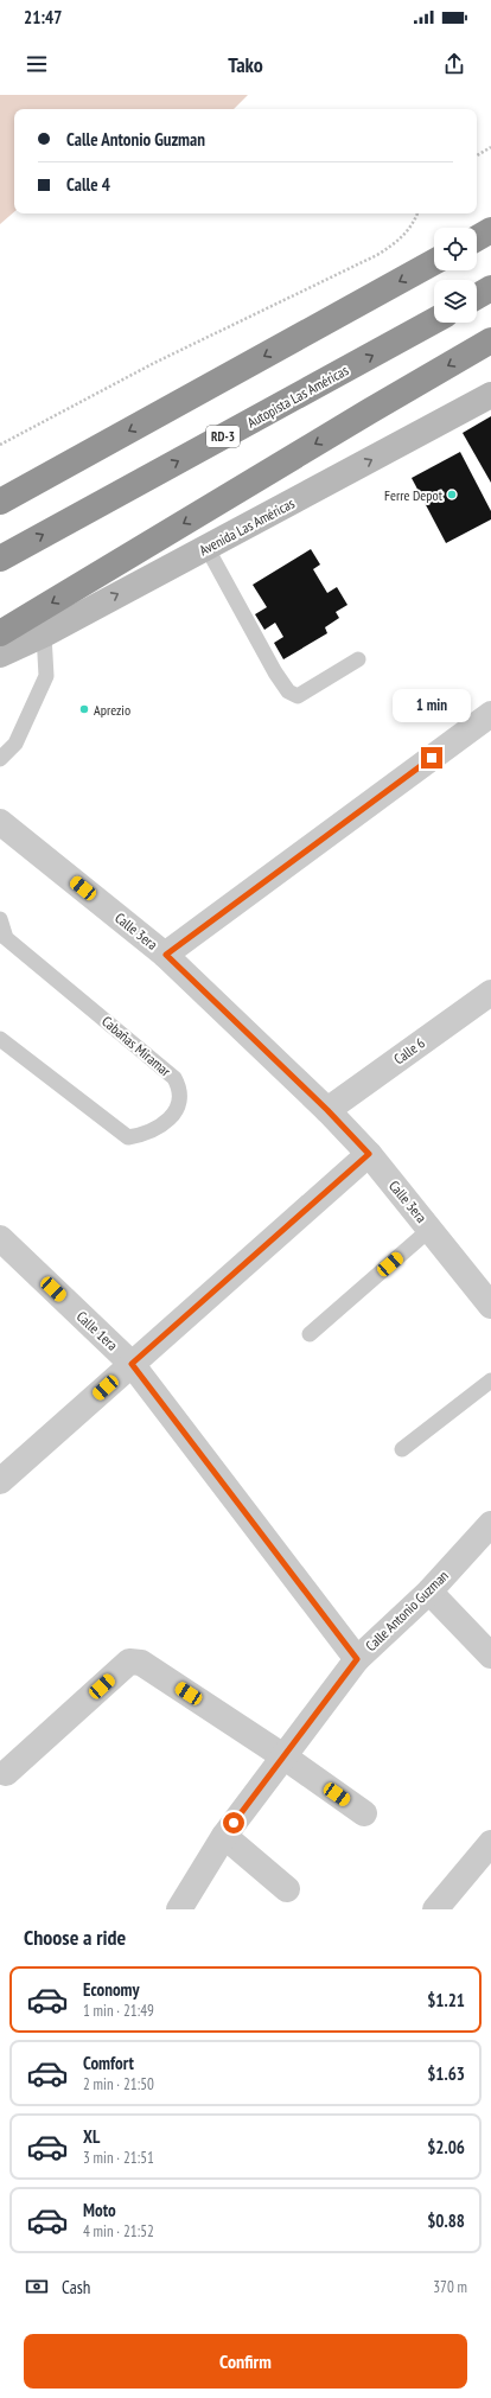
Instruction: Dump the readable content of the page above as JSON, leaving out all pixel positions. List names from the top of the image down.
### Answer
{
  "streets": {
    "highway": ["Autopista Las Américas", "RD-3"],
    "main road": ["Avenida Las Américas"],
    "street": [
      "Calle 3era",
      "Calle 6",
      "Calle 1era",
      "Calle Antonio Guzman"
    ],
    "lane": ["Cabañas Miramar"]
  },
  "crossings": [
    ["Calle 3era", "Calle 6"],
    ["Calle 1era", "Calle Antonio Guzman"]
  ],
  "one_way": ["Avenida Las Américas"],
  "places": ["Ferre Depot", "Aprezio"],
  "page": {
    "status": "21:47",
    "header": "Tako",
    "banner": ["Calle Antonio Guzman", "Calle 4"],
    "bubble": "1 min",
    "heading": "Choose a ride",
    "list": [
      {
        "name": "Economy",
        "note": "1 min · 21:49",
        "value": "$1.21"
      },
      {
        "name": "Comfort",
        "note": "2 min · 21:50",
        "value": "$1.63"
      },
      {
        "name": "XL",
        "note": "3 min · 21:51",
        "value": "$2.06"
      },
      {
        "name": "Moto",
        "note": "4 min · 21:52",
        "value": "$0.88"
      }
    ],
    "pay": ["Cash", "370 m"],
    "buttons": "Confirm"
  }
}
